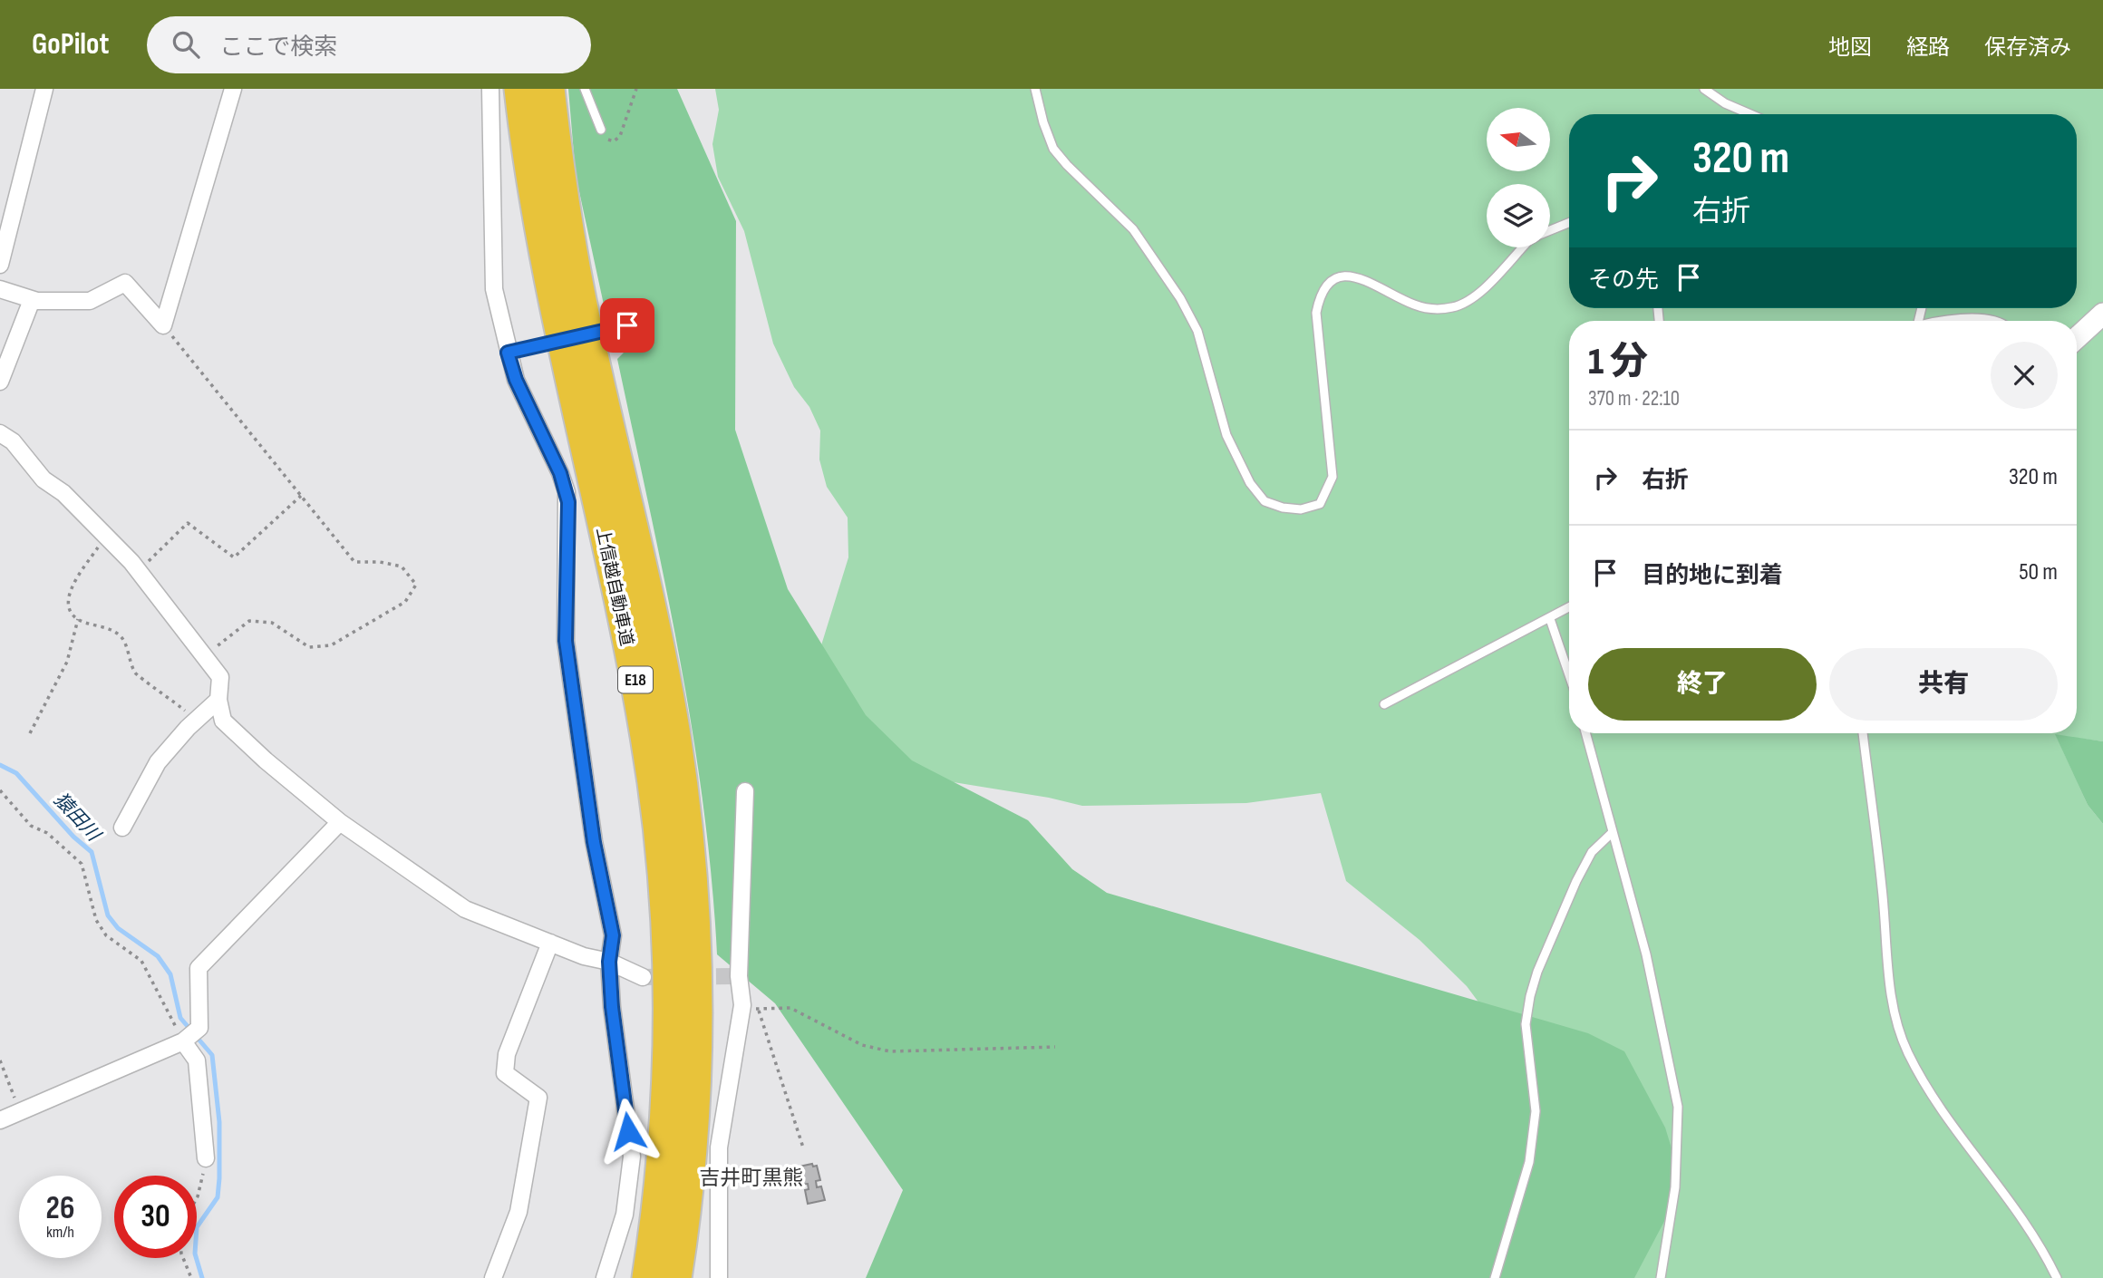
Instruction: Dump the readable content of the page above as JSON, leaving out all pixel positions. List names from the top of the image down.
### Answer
{
  "streets": {
    "highway": ["上信越自動車道", "E18"]
  },
  "districts": ["吉井町黒熊"],
  "water": ["猿田川"],
  "north": "left",
  "page": {
    "header": "GoPilot",
    "search": "ここで検索",
    "nav": ["地図", "経路", "保存済み"],
    "turn": ["320 m", "右折"],
    "then": "その先",
    "heading": ["1 分", "370 m · 22:10"],
    "list": [
      {
        "name": "右折",
        "value": "320 m"
      },
      {
        "name": "目的地に到着",
        "value": "50 m"
      }
    ],
    "buttons": ["終了", "共有"],
    "speed": "26 km/h",
    "limit": "30"
  }
}
